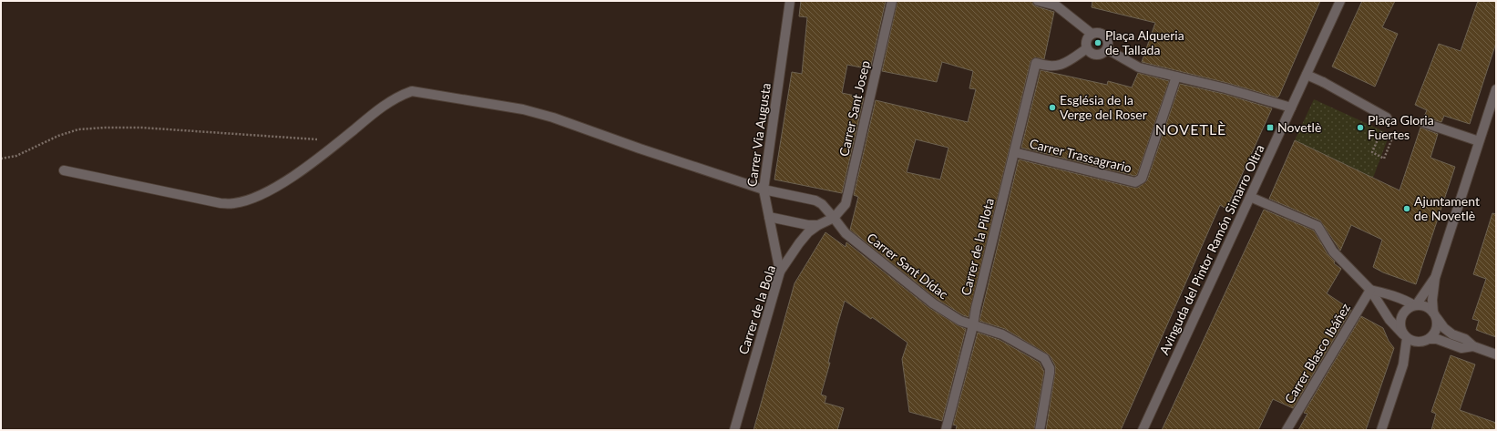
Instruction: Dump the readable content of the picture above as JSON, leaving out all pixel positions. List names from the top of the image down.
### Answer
{
  "streets": {
    "street": [
      "Carrer Sant Josep",
      "Carrer Via Augusta",
      "Carrer Trassagrario",
      "Carrer de la Pilota",
      "Avinguda del Pintor Ramón Simarro Oltra",
      "Carrer Sant Dídac",
      "Carrer de la Bola",
      "Carrer Blasco Ibáñez"
    ]
  },
  "crossings": [
    ["Carrer Sant Josep", "Carrer Sant Dídac"],
    ["Carrer Sant Josep", "Carrer de la Bola"],
    ["Carrer Via Augusta", "Carrer Sant Dídac"],
    ["Carrer Via Augusta", "Carrer de la Bola"],
    ["Carrer Trassagrario", "Carrer de la Pilota"],
    ["Carrer de la Pilota", "Carrer Sant Dídac"],
    ["Carrer Sant Dídac", "Carrer de la Bola"]
  ],
  "districts": ["NOVETLÈ"],
  "places": {
    "other": [
      "Plaça Alqueria de Tallada",
      "Església de la Verge del Roser",
      "Plaça Gloria Fuertes",
      "Ajuntament de Novetlè"
    ],
    "transit": ["Novetlè"]
  }
}
